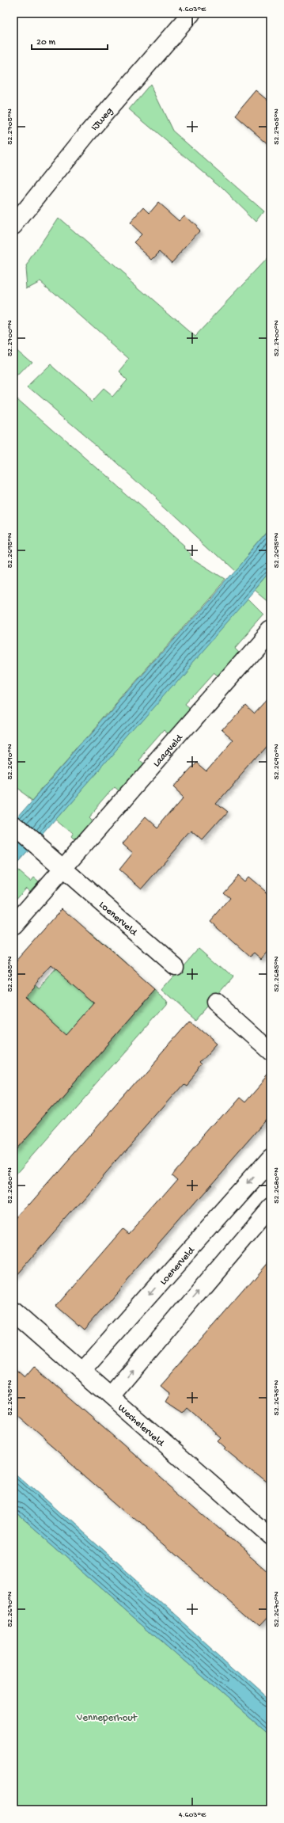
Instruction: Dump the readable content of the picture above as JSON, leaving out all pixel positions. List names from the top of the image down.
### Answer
{
  "streets": {
    "street": [
      "IJweg",
      "Laagveld",
      "Loenerveld",
      "Wechelerveld"
    ]
  },
  "crossings": [
    ["Laagveld", "Loenerveld"],
    ["Loenerveld", "Wechelerveld"]
  ],
  "parks": ["Venneperhout"],
  "scale_bar": "20 m",
  "coordinates": [
    "4.603°E",
    "52.2705°N",
    "52.2700°N",
    "52.2695°N",
    "52.2690°N",
    "52.2685°N",
    "52.2680°N",
    "52.2675°N",
    "52.2670°N"
  ]
}
